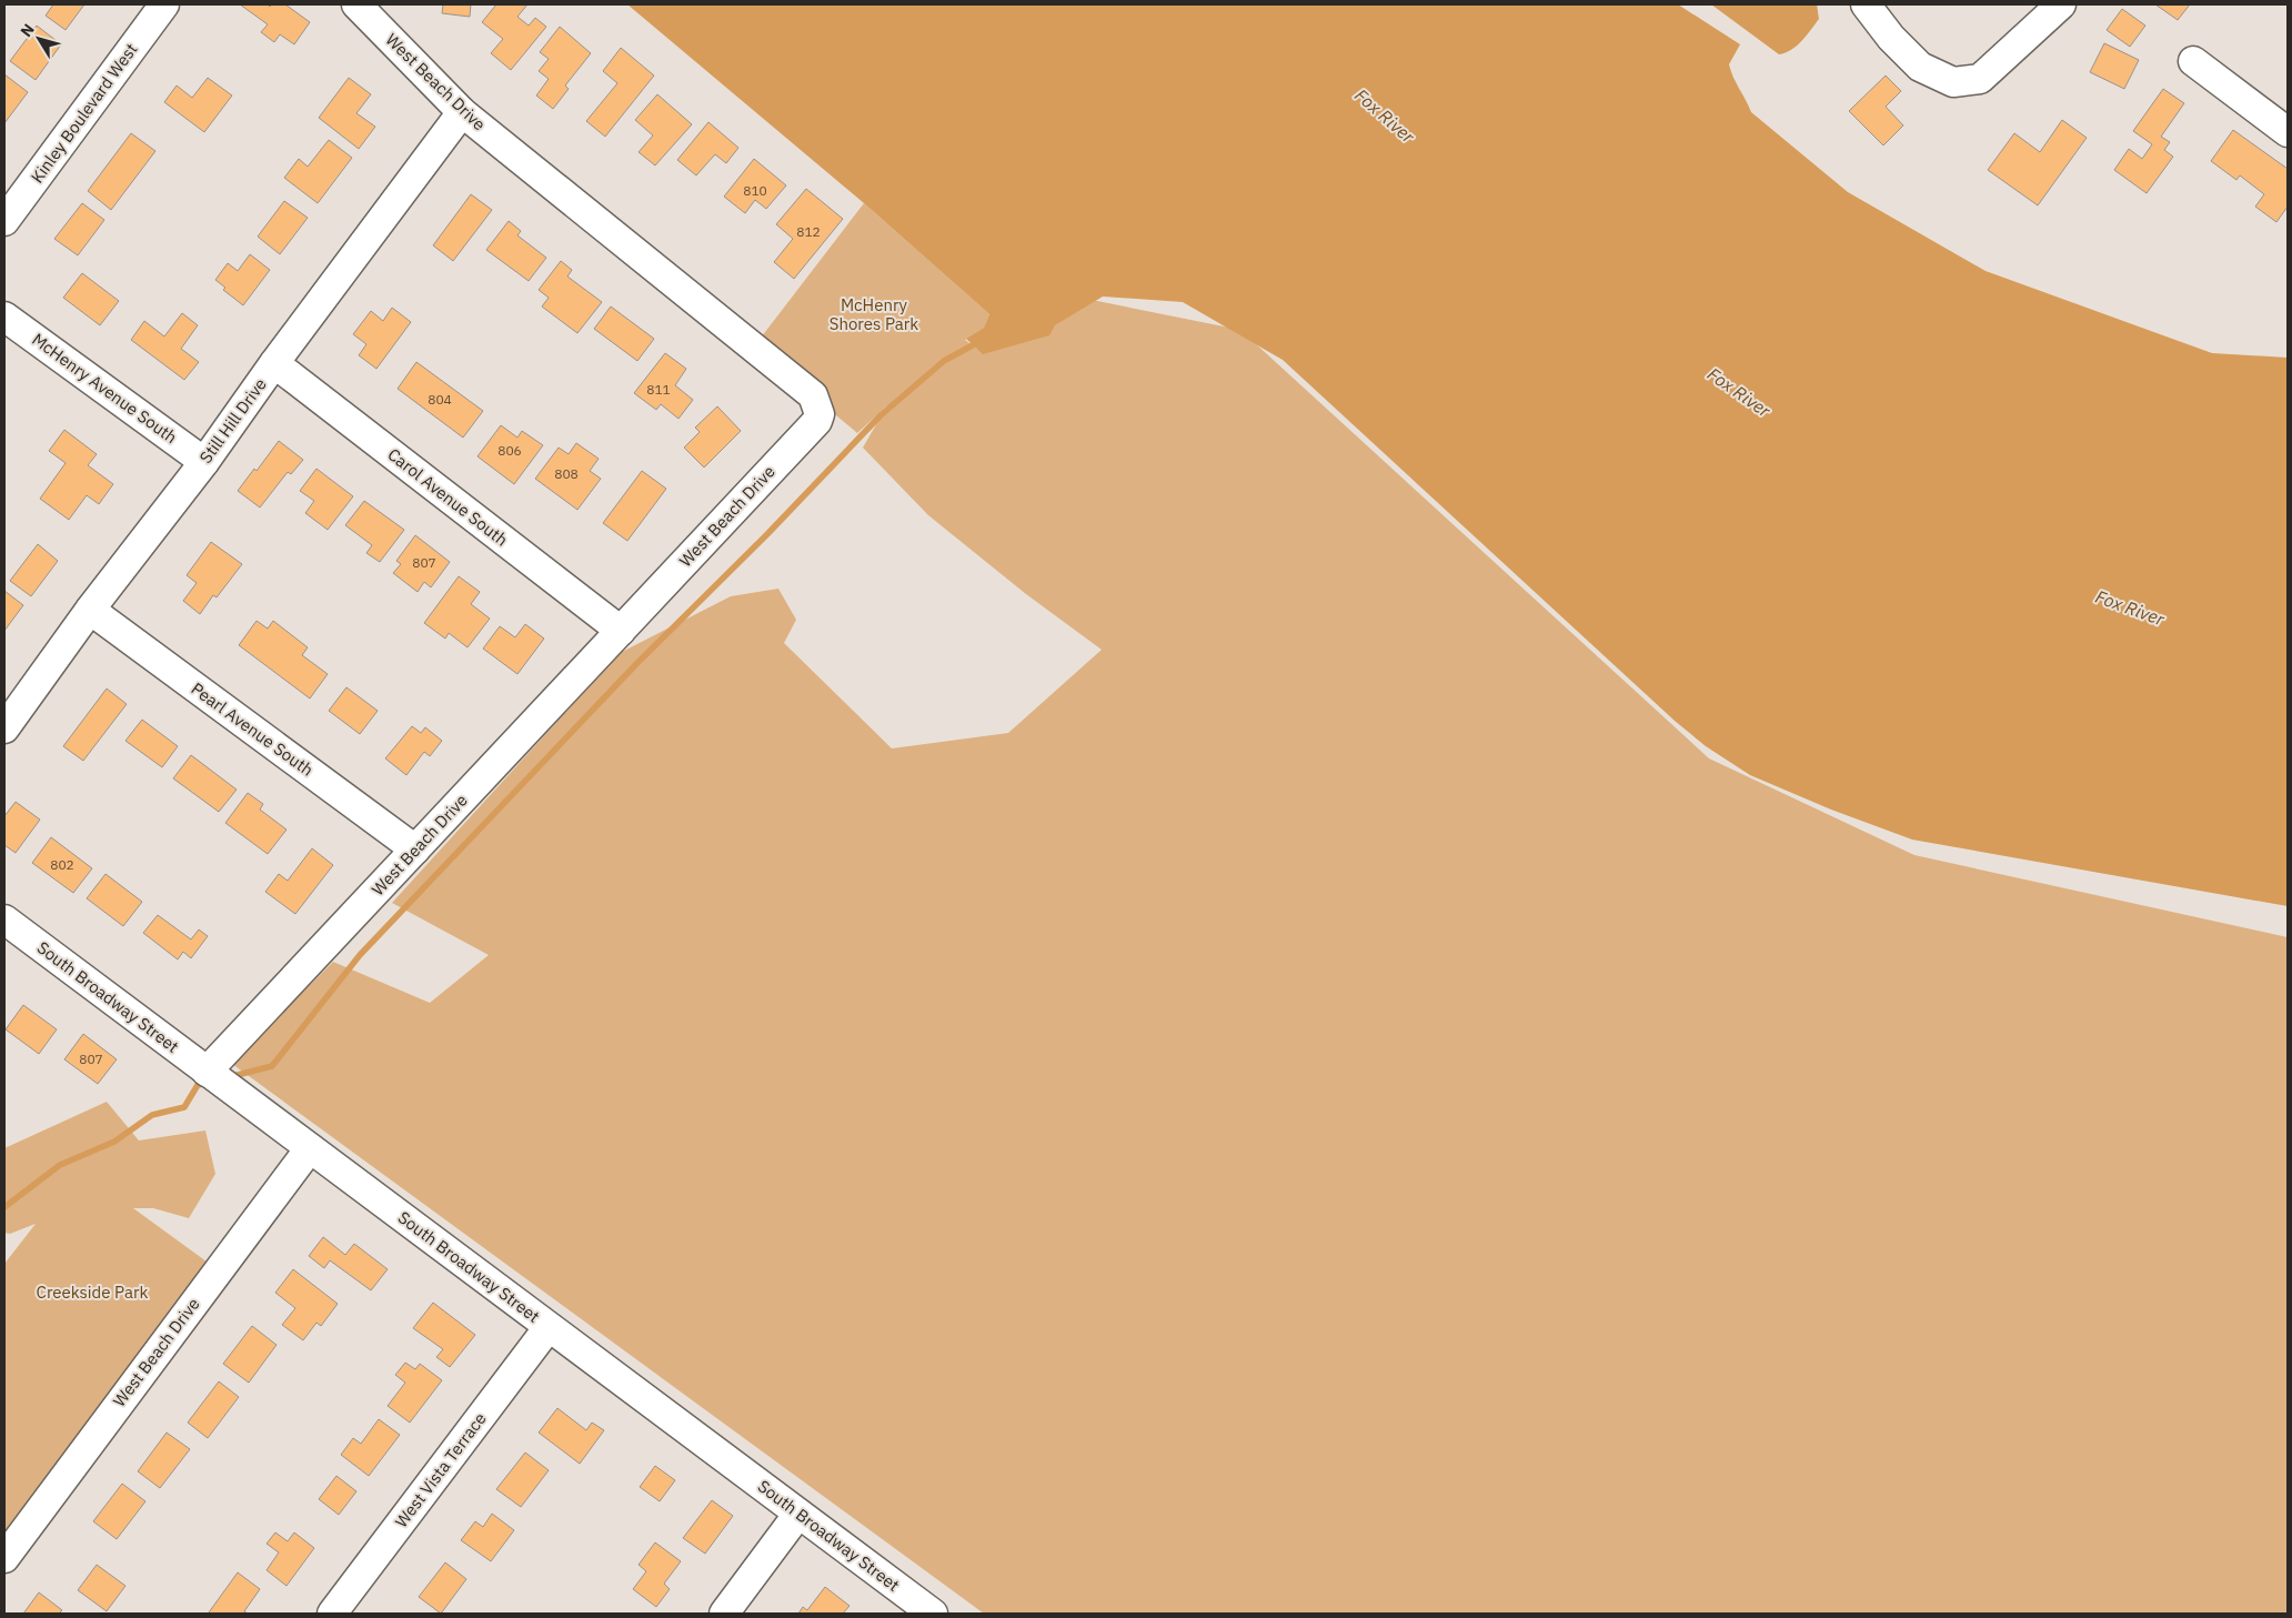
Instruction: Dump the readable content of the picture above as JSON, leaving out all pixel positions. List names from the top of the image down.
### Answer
{
  "streets": {
    "street": [
      "West Beach Drive",
      "Kinley Boulevard West",
      "McHenry Avenue South",
      "Still Hill Drive",
      "Carol Avenue South",
      "Pearl Avenue South",
      "South Broadway Street",
      "West Vista Terrace"
    ]
  },
  "crossings": [
    ["West Beach Drive", "Still Hill Drive"],
    ["West Beach Drive", "Carol Avenue South"],
    ["West Beach Drive", "Pearl Avenue South"],
    ["West Beach Drive", "South Broadway Street"],
    ["McHenry Avenue South", "Still Hill Drive"],
    ["Still Hill Drive", "Carol Avenue South"],
    ["Still Hill Drive", "Pearl Avenue South"],
    ["South Broadway Street", "West Vista Terrace"]
  ],
  "water": ["Fox River"],
  "parks": ["McHenry Shores Park", "Creekside Park"],
  "house_numbers": [
    "810",
    "812",
    "811",
    "804",
    "806",
    "808",
    "807",
    "802",
    "807"
  ],
  "north": "top left"
}
